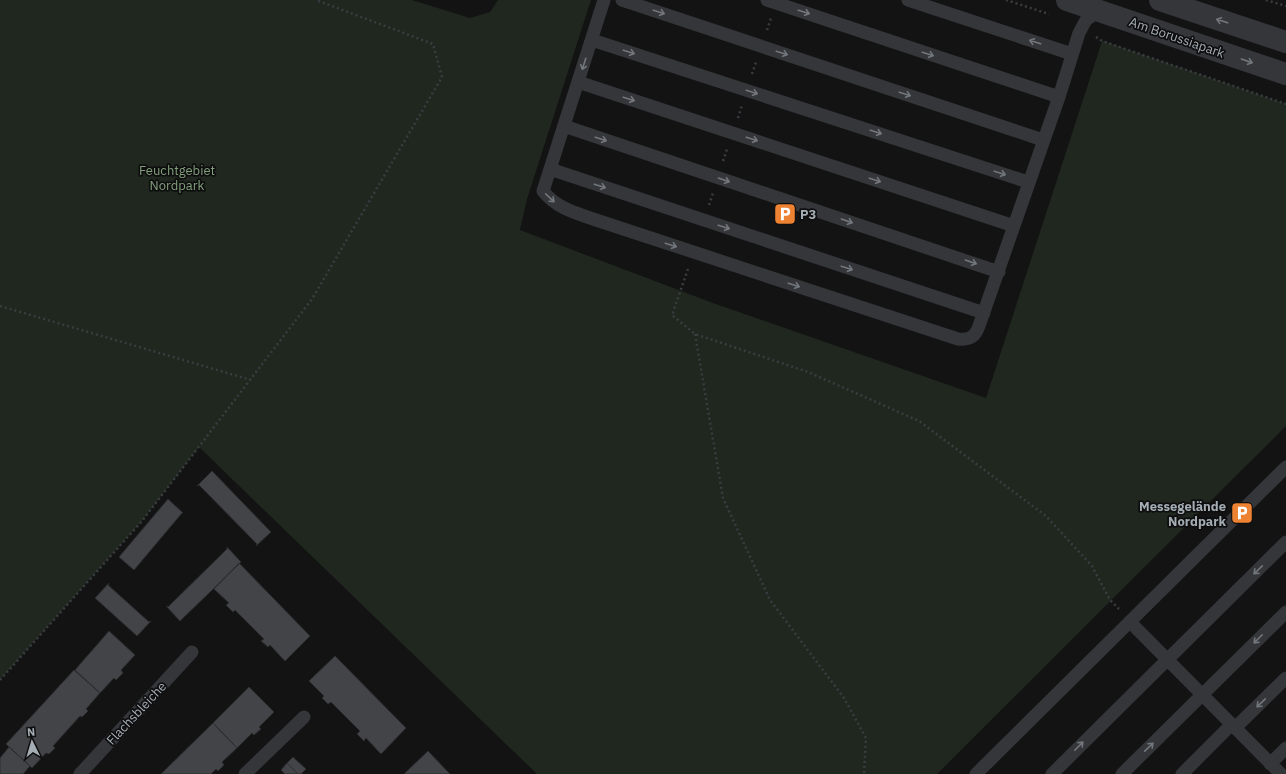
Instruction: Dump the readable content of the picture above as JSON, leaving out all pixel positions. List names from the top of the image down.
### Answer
{
  "streets": {
    "street": ["Am Borussiapark"],
    "lane": ["Flachsbleiche"]
  },
  "parks": ["Feuchtgebiet Nordpark"],
  "places": {
    "parking": ["P3", "Messegelände Nordpark"]
  },
  "north": "top"
}
